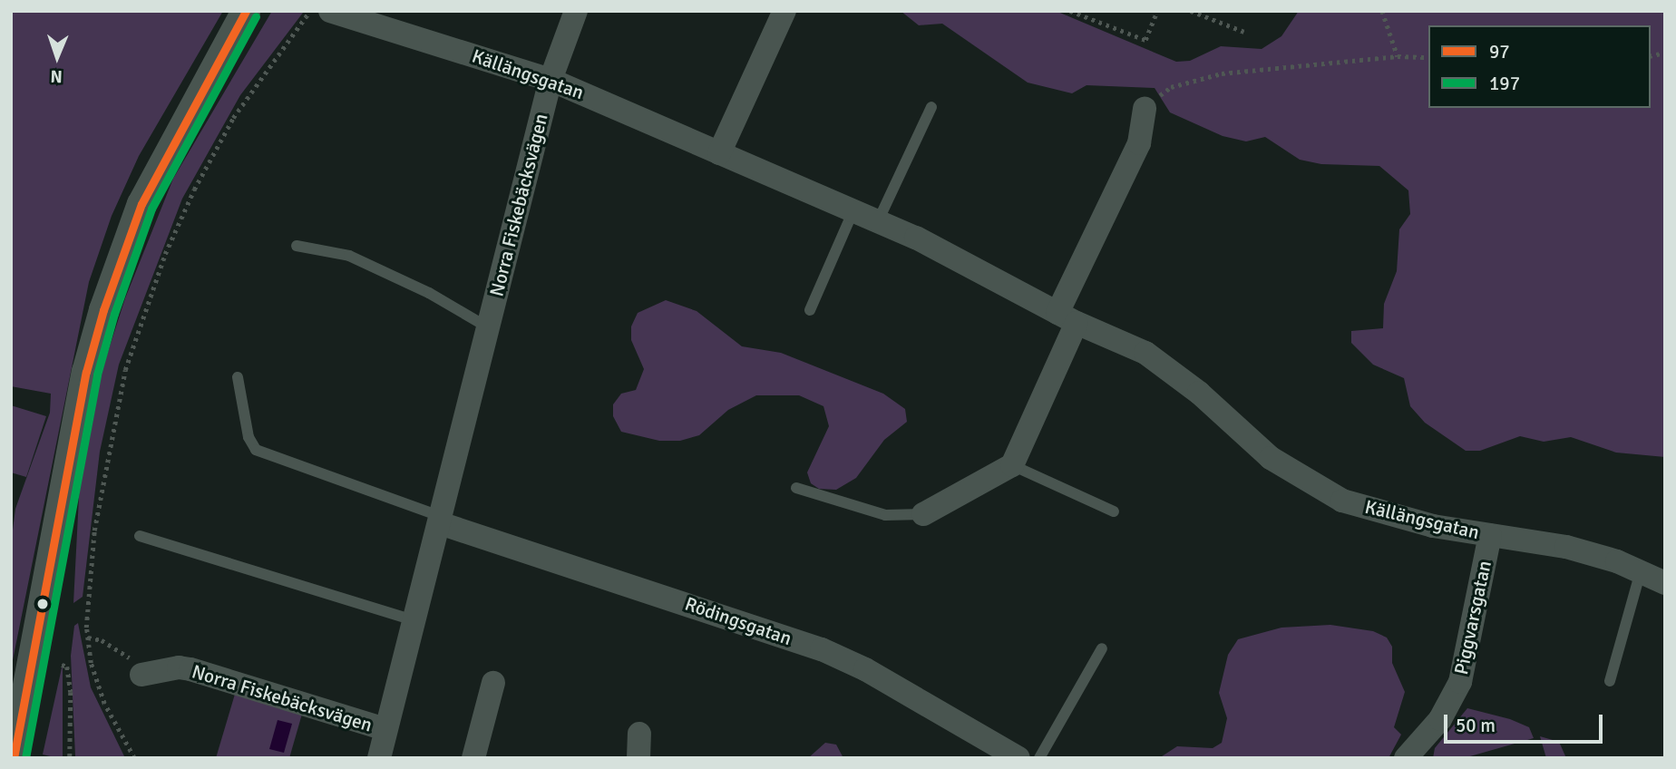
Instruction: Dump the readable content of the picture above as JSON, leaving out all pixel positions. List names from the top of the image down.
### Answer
{
  "streets": {
    "street": [
      "Källängsgatan",
      "Norra Fiskebäcksvägen",
      "Piggvarsgatan",
      "Rödingsgatan"
    ]
  },
  "crossings": [
    ["Källängsgatan", "Norra Fiskebäcksvägen"],
    ["Källängsgatan", "Piggvarsgatan"],
    ["Norra Fiskebäcksvägen", "Rödingsgatan"]
  ],
  "lines": ["transit line 97", "transit line 197"],
  "legend": ["97", "197"],
  "scale_bar": "50 m",
  "north": "bottom"
}
